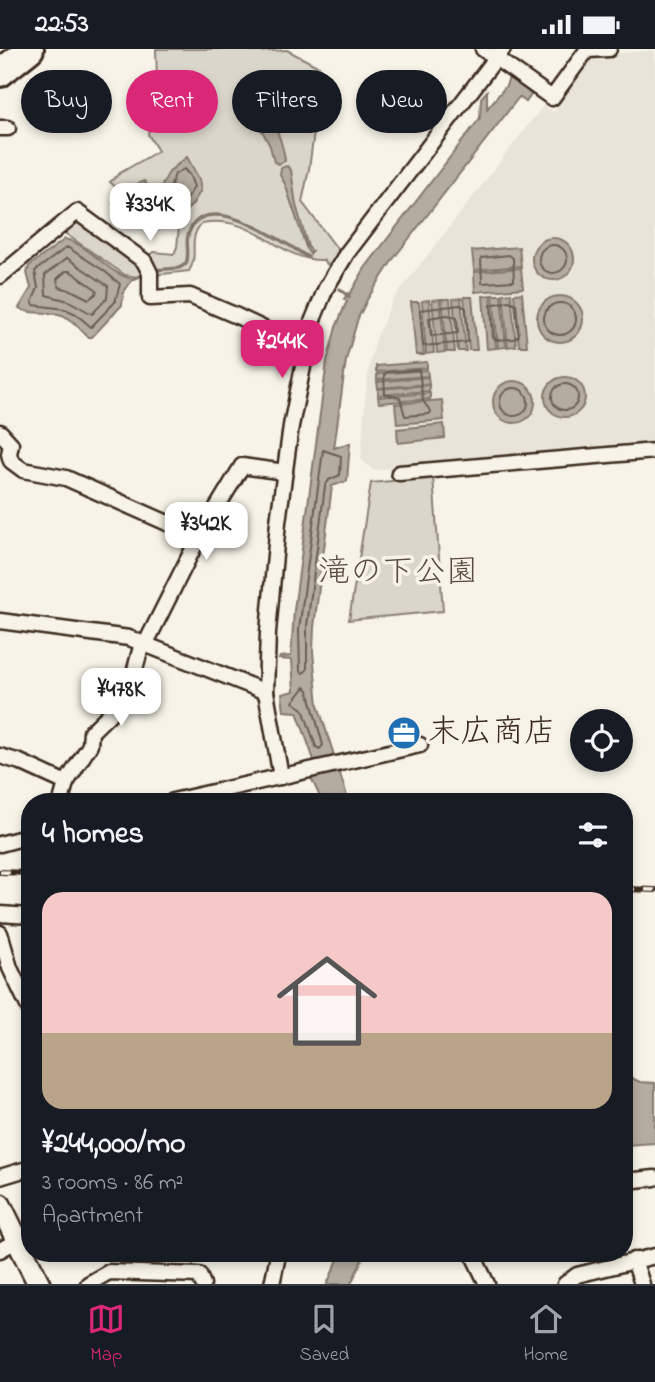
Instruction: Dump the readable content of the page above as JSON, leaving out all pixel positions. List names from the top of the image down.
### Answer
{
  "parks": ["滝の下公園"],
  "places": {
    "office": ["末広商店"]
  },
  "page": {
    "status": "22:53",
    "chip": [
      "Buy",
      "Rent",
      "Filters",
      "New"
    ],
    "price": [
      "¥334K",
      "¥244K",
      "¥342K",
      "¥478K"
    ],
    "heading": "4 homes",
    "list": [
      {
        "name": "¥244,000/mo",
        "note": "3 rooms · 86 m² · Apartment"
      }
    ],
    "tabs": ["Map", "Saved", "Home"]
  }
}
